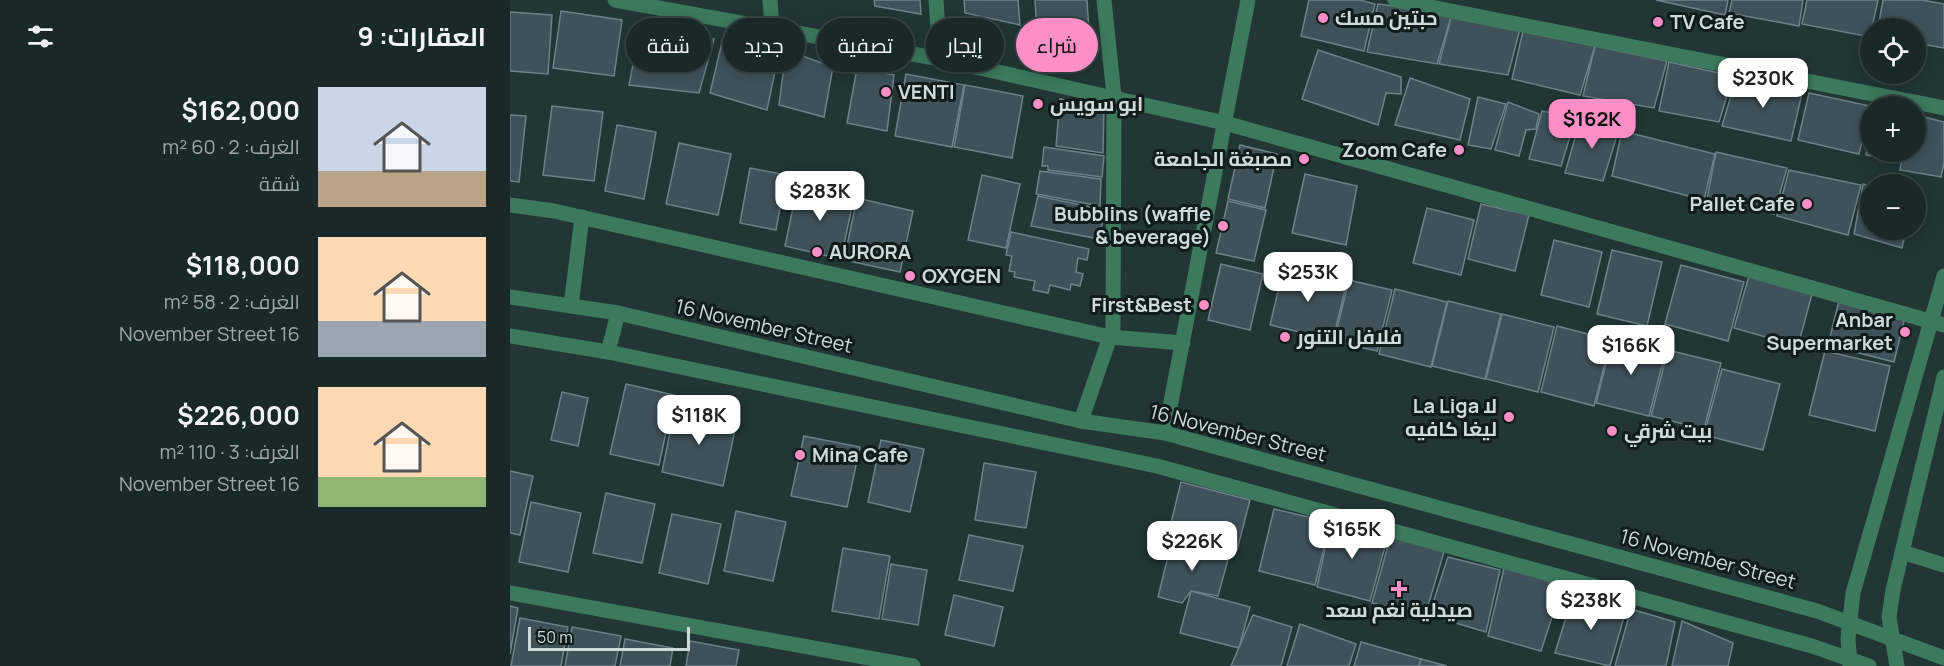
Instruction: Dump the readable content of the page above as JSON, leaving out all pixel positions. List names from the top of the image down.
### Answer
{
  "streets": {
    "street": ["16 November Street"]
  },
  "places": {
    "other": [
      "حبتين مسك",
      "TV Cafe",
      "VENTI",
      "ابو سويس",
      "Zoom Cafe",
      "مصبغة الجامعة",
      "Pallet Cafe",
      "Bubblins (waffle & beverage)",
      "AURORA",
      "OXYGEN",
      "First&Best",
      "Anbar Supermarket",
      "فلافل التنور",
      "La Liga لا ليغا كافيه",
      "بيت شرقي",
      "Mina Cafe"
    ],
    "health": ["صيدلية نغم سعد"]
  },
  "scale_bar": "50 m",
  "page": {
    "heading": "العقارات: 9",
    "map_buttons": ["+", "−"],
    "chip": [
      "شراء",
      "إيجار",
      "تصفية",
      "جديد",
      "شقة"
    ],
    "price": [
      "$230K",
      "$162K",
      "$283K",
      "$253K",
      "$166K",
      "$118K",
      "$165K",
      "$226K",
      "$238K"
    ],
    "list": [
      {
        "name": "$162,000",
        "note": "الغرف: 2 · 60 m² · شقة"
      },
      {
        "name": "$118,000",
        "note": "الغرف: 2 · 58 m² · 16 November Street"
      },
      {
        "name": "$226,000",
        "note": "الغرف: 3 · 110 m² · 16 November Street"
      }
    ],
    "scale": "50 m"
  }
}
